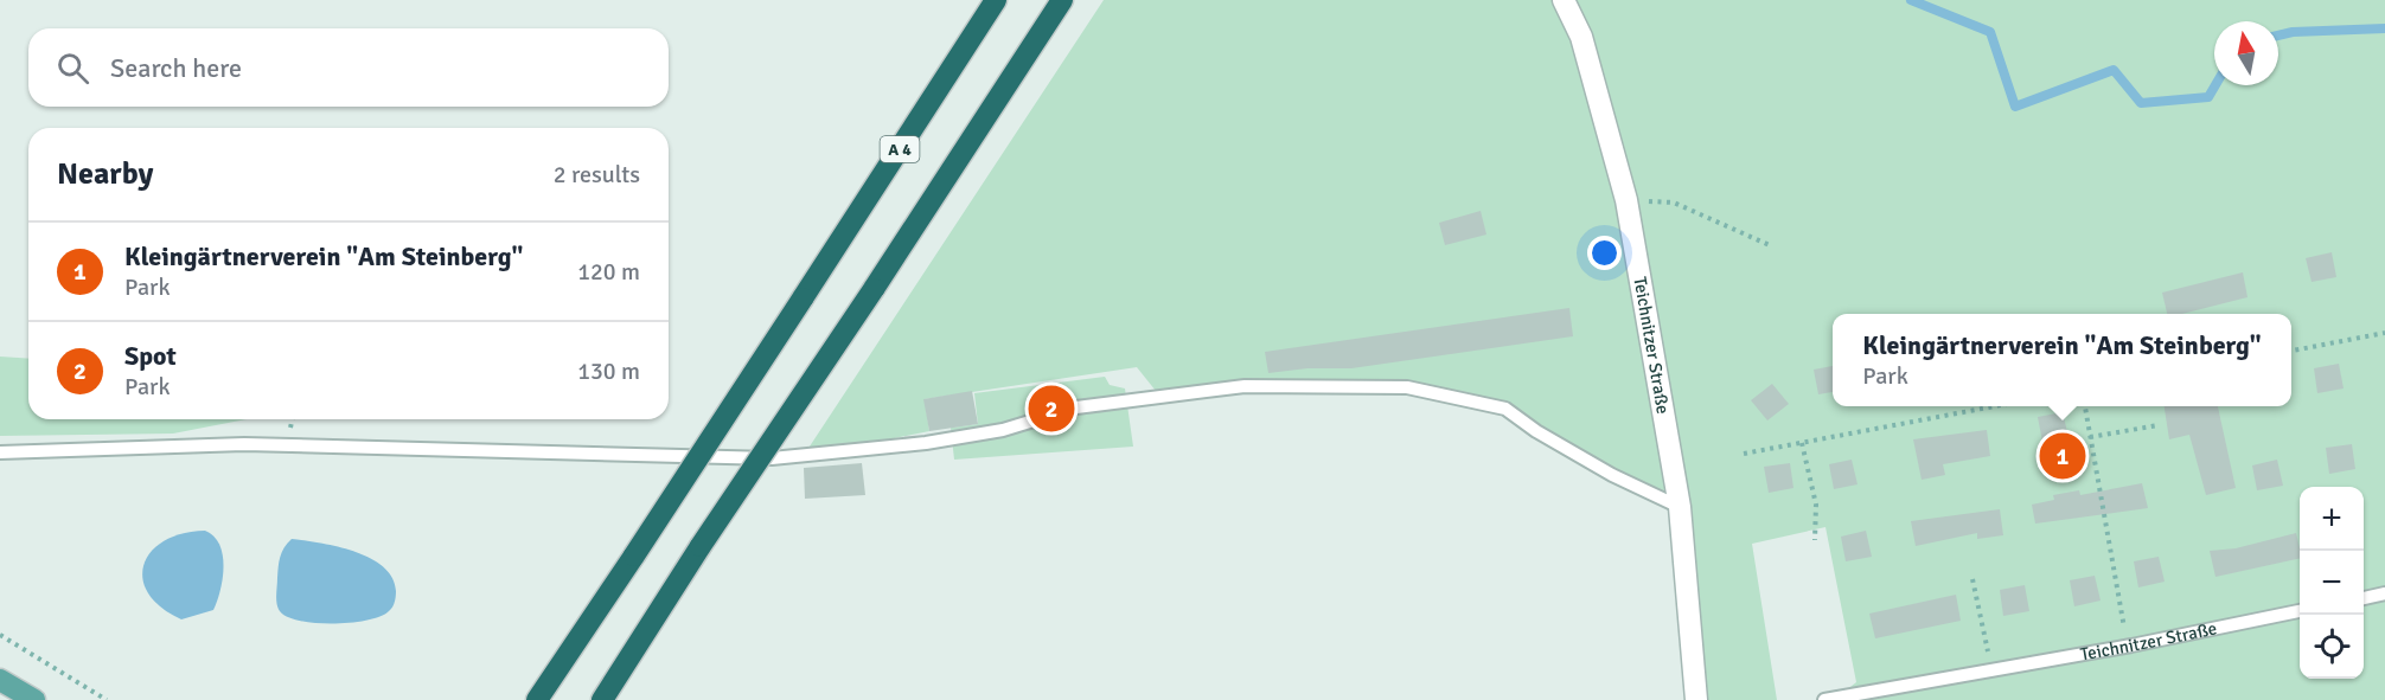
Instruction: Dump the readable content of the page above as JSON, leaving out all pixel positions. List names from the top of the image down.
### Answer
{
  "streets": {
    "highway": ["A 4"],
    "street": ["Teichnitzer Straße"]
  },
  "north": "top",
  "page": {
    "search": "Search here",
    "heading": ["Nearby", "2 results"],
    "list": [
      {
        "mark": "1",
        "name": "Kleingärtnerverein \"Am Steinberg\"",
        "note": "Park",
        "value": "120 m"
      },
      {
        "mark": "2",
        "name": "Spot",
        "note": "Park",
        "value": "130 m"
      }
    ],
    "popup": ["Kleingärtnerverein \"Am Steinberg\"", "Park"],
    "pins": ["2", "1"],
    "map_buttons": ["+", "−"]
  }
}
